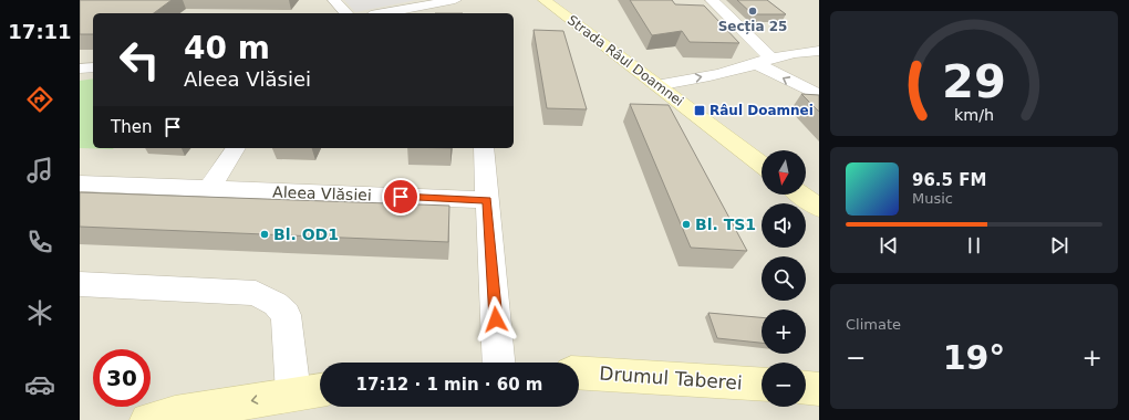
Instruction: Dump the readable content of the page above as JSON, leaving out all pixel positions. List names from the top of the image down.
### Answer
{
  "streets": {
    "main road": ["Strada Râul Doamnei", "Drumul Taberei"],
    "street": ["Aleea Vlăsiei"]
  },
  "places": {
    "other": ["Secția 25", "Bl. TS1", "Bl. OD1"],
    "transit": ["Râul Doamnei"]
  },
  "north": "bottom",
  "page": {
    "tabs": "17:11",
    "turn": ["40 m", "Aleea Vlăsiei"],
    "then": "Then",
    "map_buttons": ["+", "−"],
    "song": ["96.5 FM", "Music"],
    "tile": "Climate",
    "heat": ["−", "19°", "+"],
    "limit": "30",
    "trip": "17:12 · 1 min · 60 m",
    "gauge": ["29", "km/h"]
  }
}
